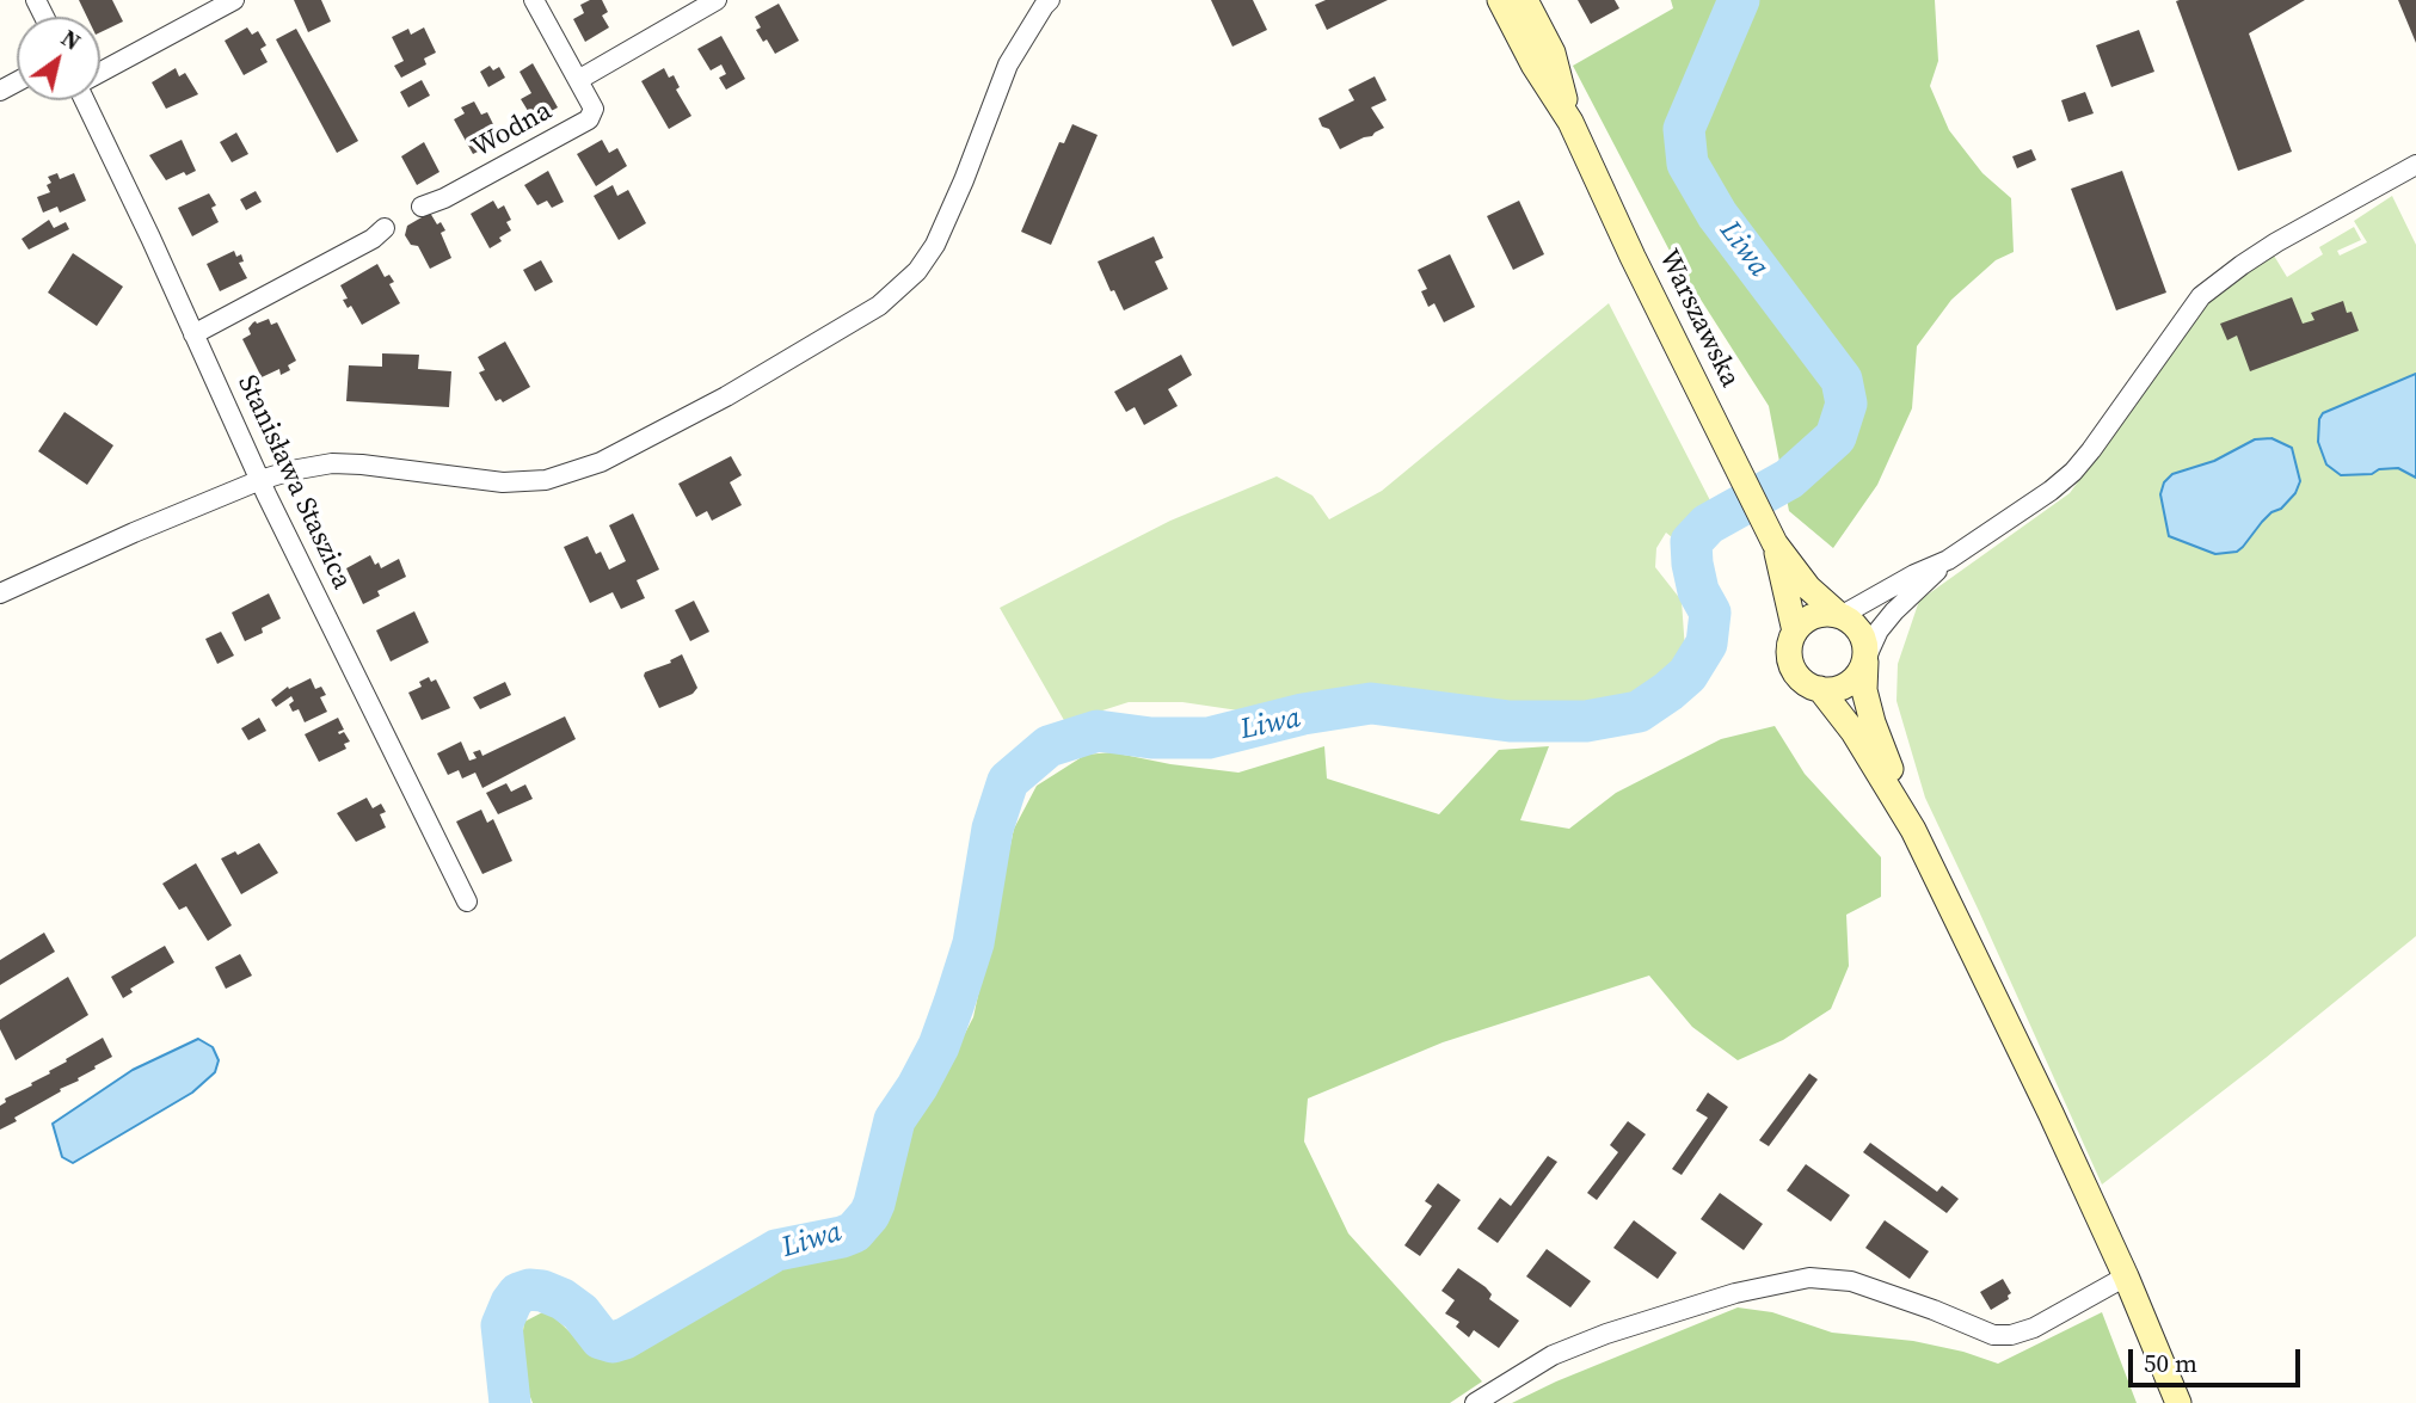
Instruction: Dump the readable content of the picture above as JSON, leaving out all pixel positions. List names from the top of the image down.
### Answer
{
  "streets": {
    "main road": ["Warszawska"],
    "street": ["Wodna", "Stanisława Staszica"]
  },
  "water": ["Liwa"],
  "scale_bar": "50 m",
  "north": "top right"
}
